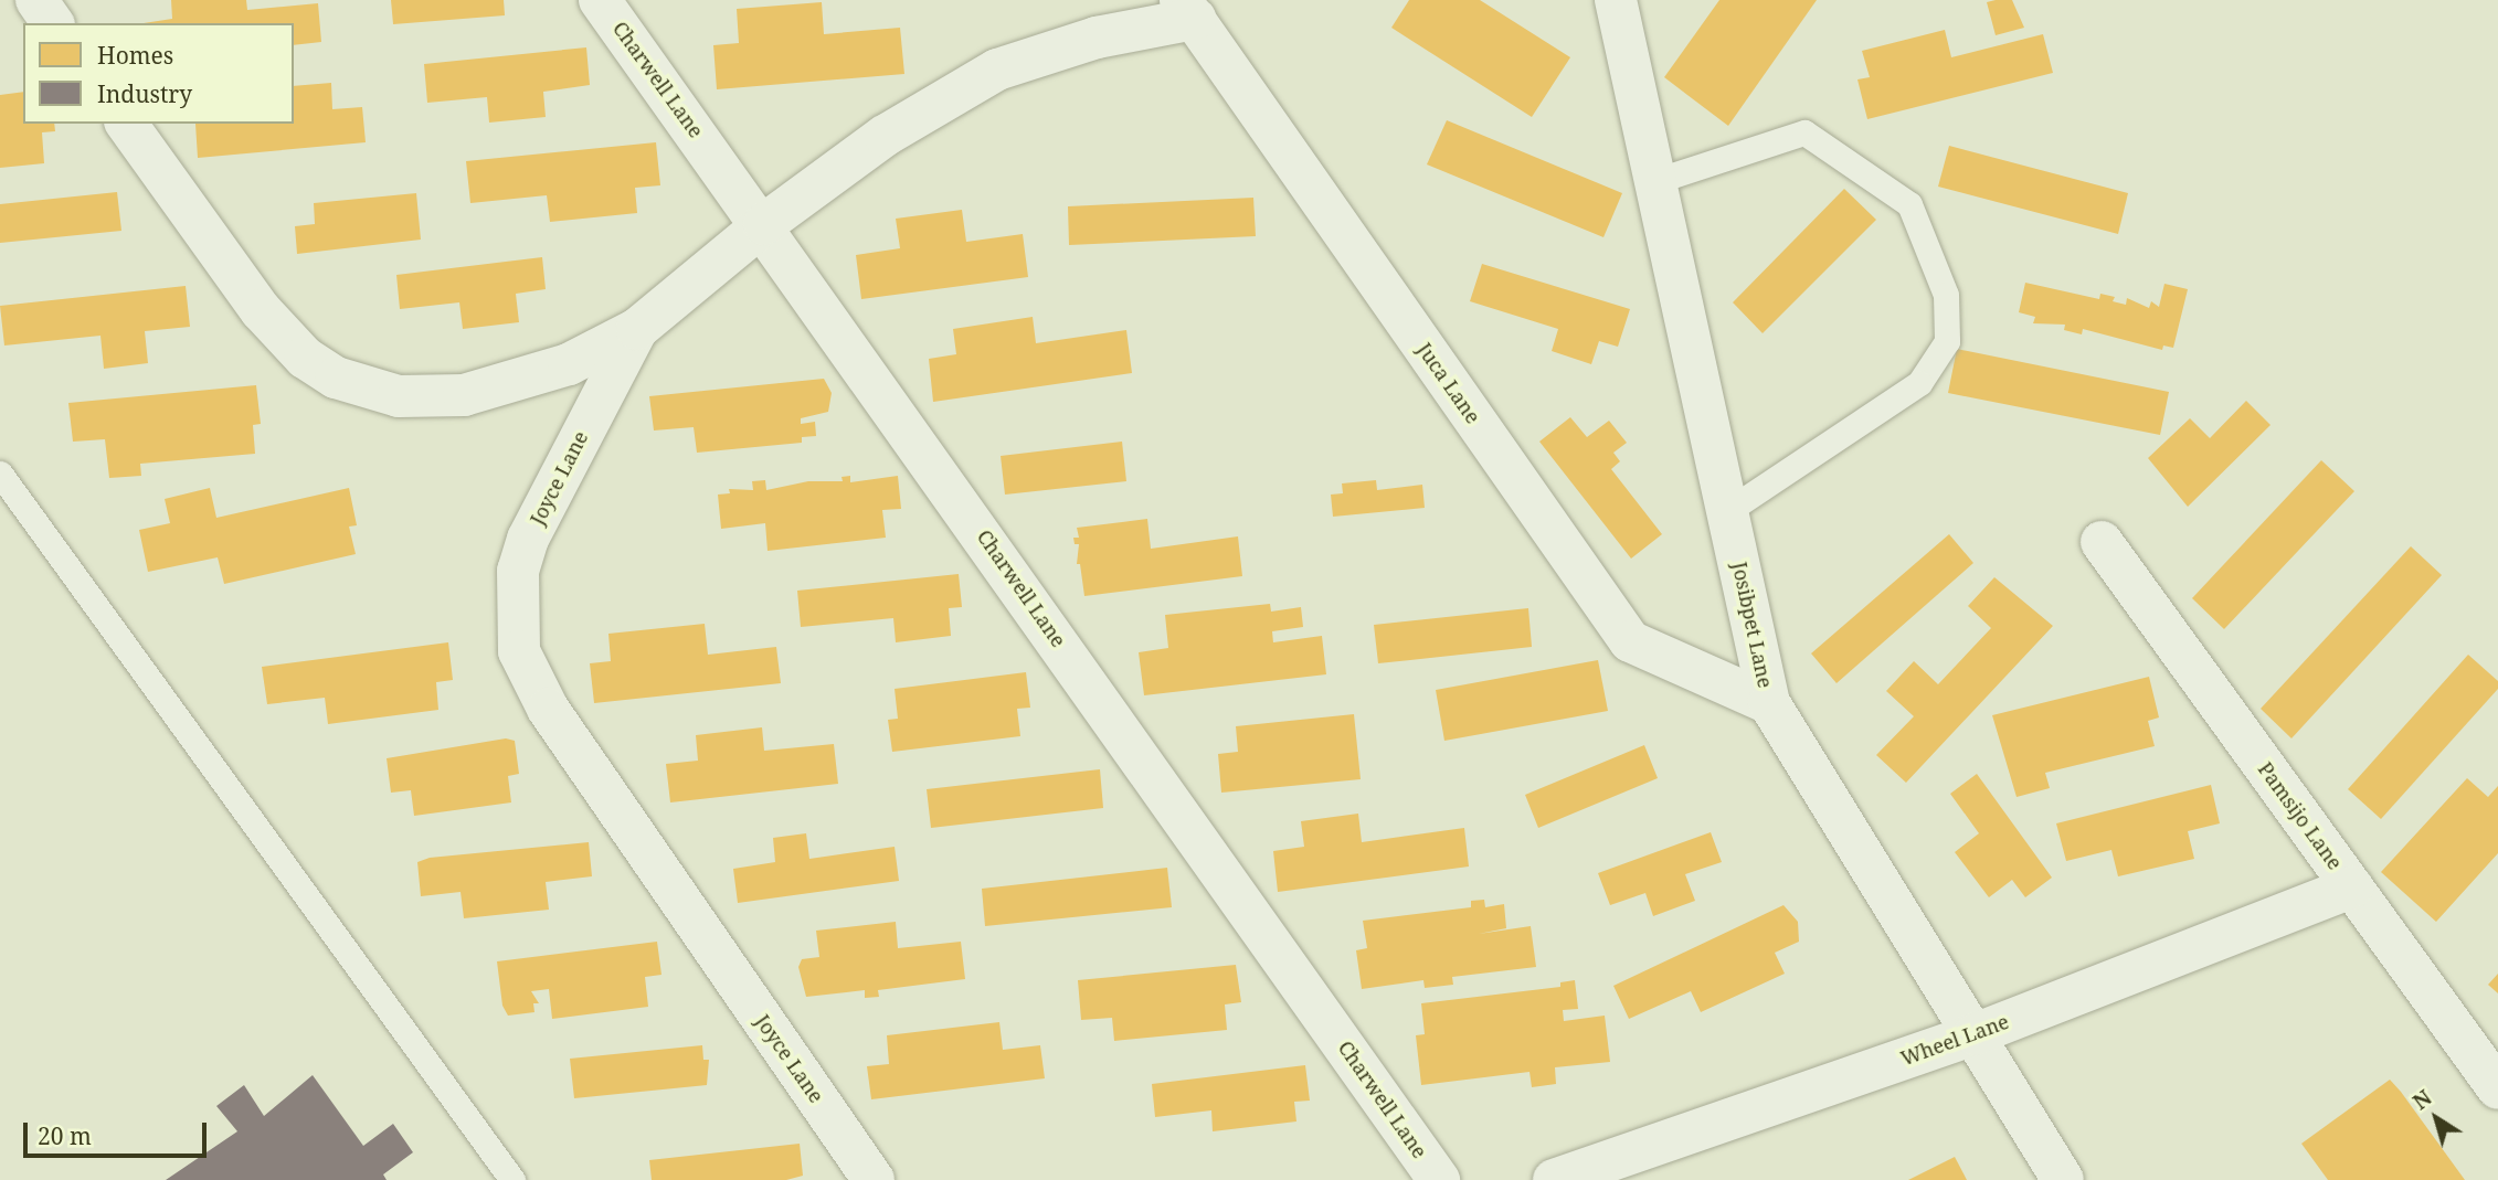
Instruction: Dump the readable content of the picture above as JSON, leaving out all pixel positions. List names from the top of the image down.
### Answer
{
  "streets": {
    "street": [
      "Charwell Lane",
      "Juca Lane",
      "Joyce Lane",
      "Josibpet Lane",
      "Pamsijo Lane",
      "Wheel Lane"
    ]
  },
  "crossings": [
    ["Juca Lane", "Josibpet Lane"],
    ["Josibpet Lane", "Wheel Lane"],
    ["Pamsijo Lane", "Wheel Lane"]
  ],
  "legend": ["Homes", "Industry"],
  "scale_bar": "20 m",
  "north": "top left"
}
